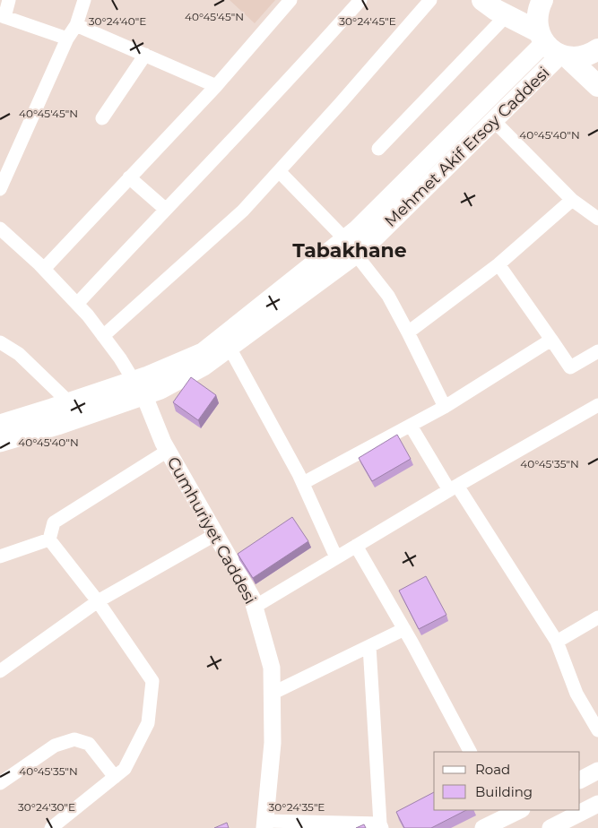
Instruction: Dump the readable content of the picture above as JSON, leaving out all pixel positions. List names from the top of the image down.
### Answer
{
  "streets": {
    "main road": ["Mehmet Akif Ersoy Caddesi"],
    "street": ["Cumhuriyet Caddesi"]
  },
  "crossings": [
    ["Mehmet Akif Ersoy Caddesi", "Cumhuriyet Caddesi"]
  ],
  "districts": ["Tabakhane"],
  "legend": ["Road", "Building"],
  "coordinates": [
    "40°45'45\"N",
    "30°24'40\"E",
    "30°24'45\"E",
    "40°45'40\"N",
    "40°45'35\"N",
    "30°24'30\"E",
    "30°24'35\"E"
  ]
}
